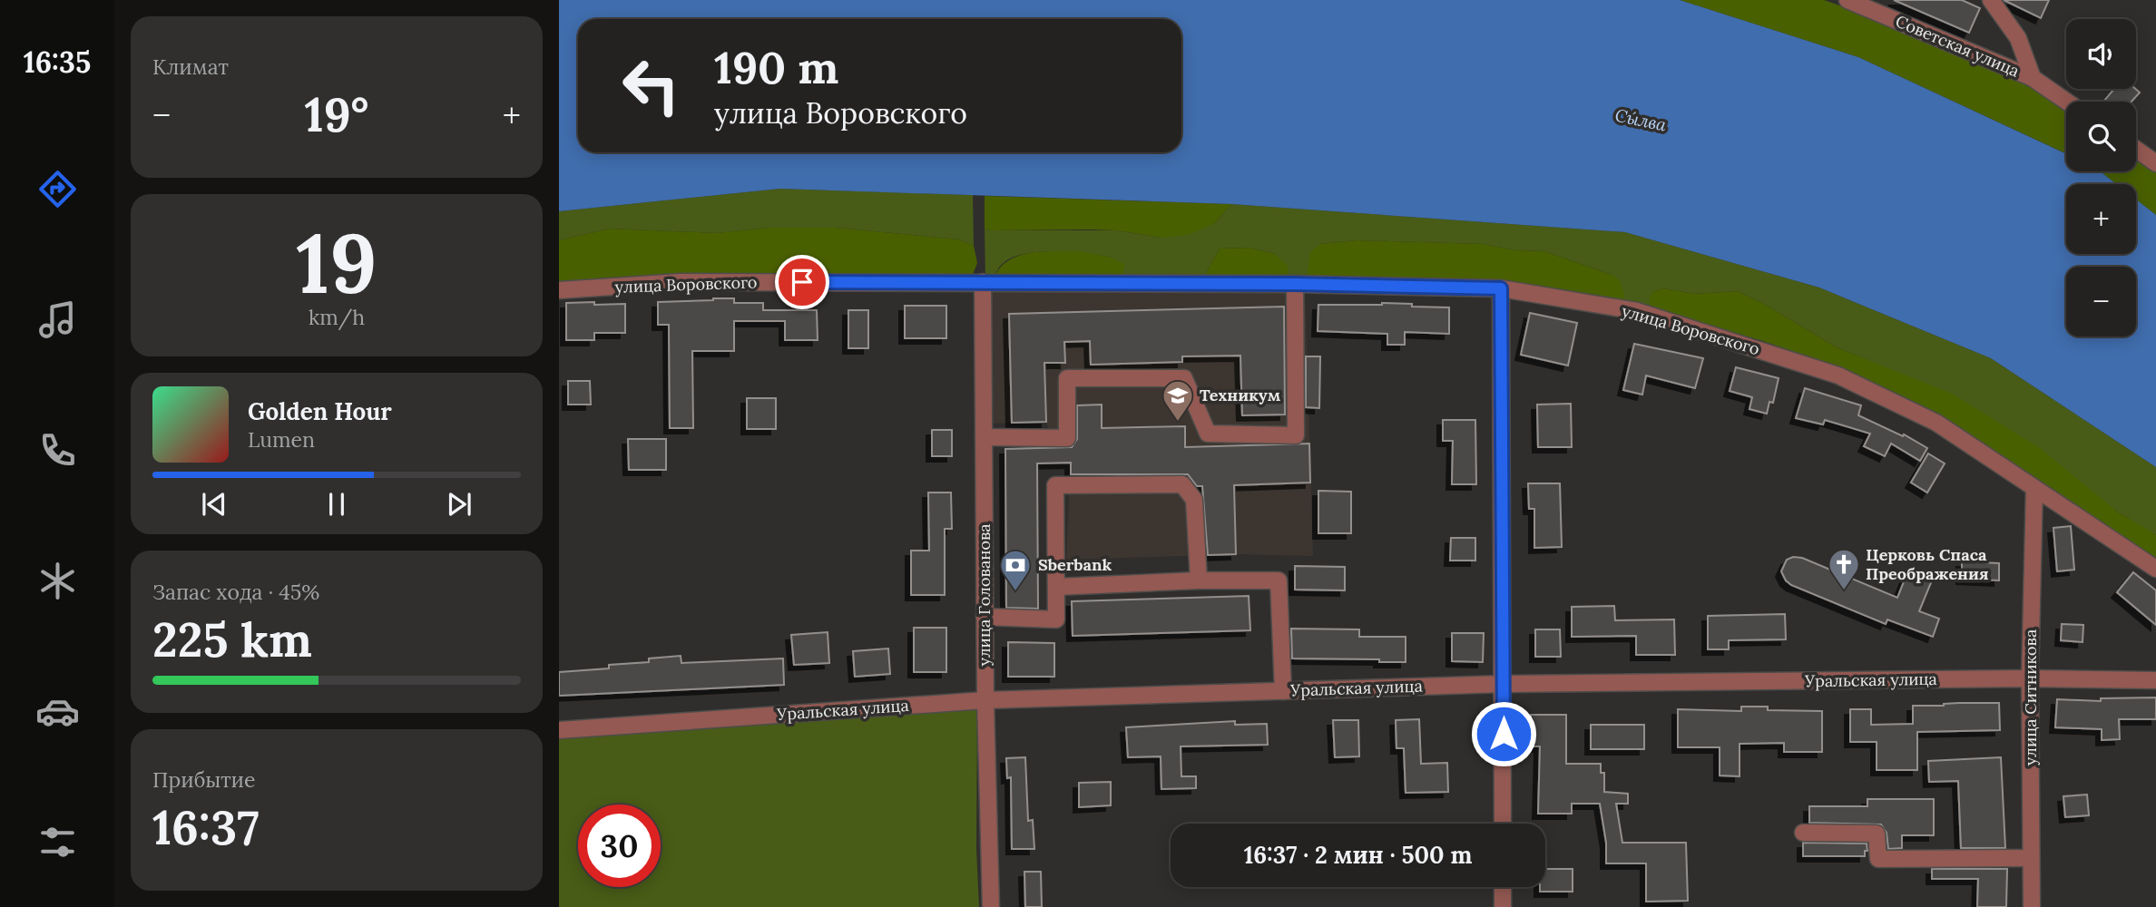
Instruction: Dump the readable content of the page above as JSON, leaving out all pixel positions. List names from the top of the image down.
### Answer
{
  "streets": {
    "street": [
      "Советская улица",
      "улица Воровского",
      "улица Голованова",
      "Уральская улица",
      "улица Ситникова"
    ]
  },
  "crossings": [
    ["улица Воровского", "улица Голованова"],
    ["улица Воровского", "улица Ситникова"],
    ["улица Голованова", "Уральская улица"],
    ["Уральская улица", "улица Ситникова"]
  ],
  "water": ["Сы́лва"],
  "places": {
    "school or university": ["Техникум"],
    "church": ["Церковь Спаса Преображения"],
    "bank": ["Sberbank"]
  },
  "page": {
    "tabs": "16:35",
    "tile": [
      "Климат",
      ["19", "km/h"],
      ["Запас хода · 45%", "225 km"],
      ["Прибытие", "16:37"]
    ],
    "map_buttons": ["+", "−"],
    "turn": ["190 m", "улица Воровского"],
    "heat": ["−", "19°", "+"],
    "song": ["Golden Hour", "Lumen"],
    "limit": "30",
    "trip": "16:37 · 2 мин · 500 m"
  }
}
